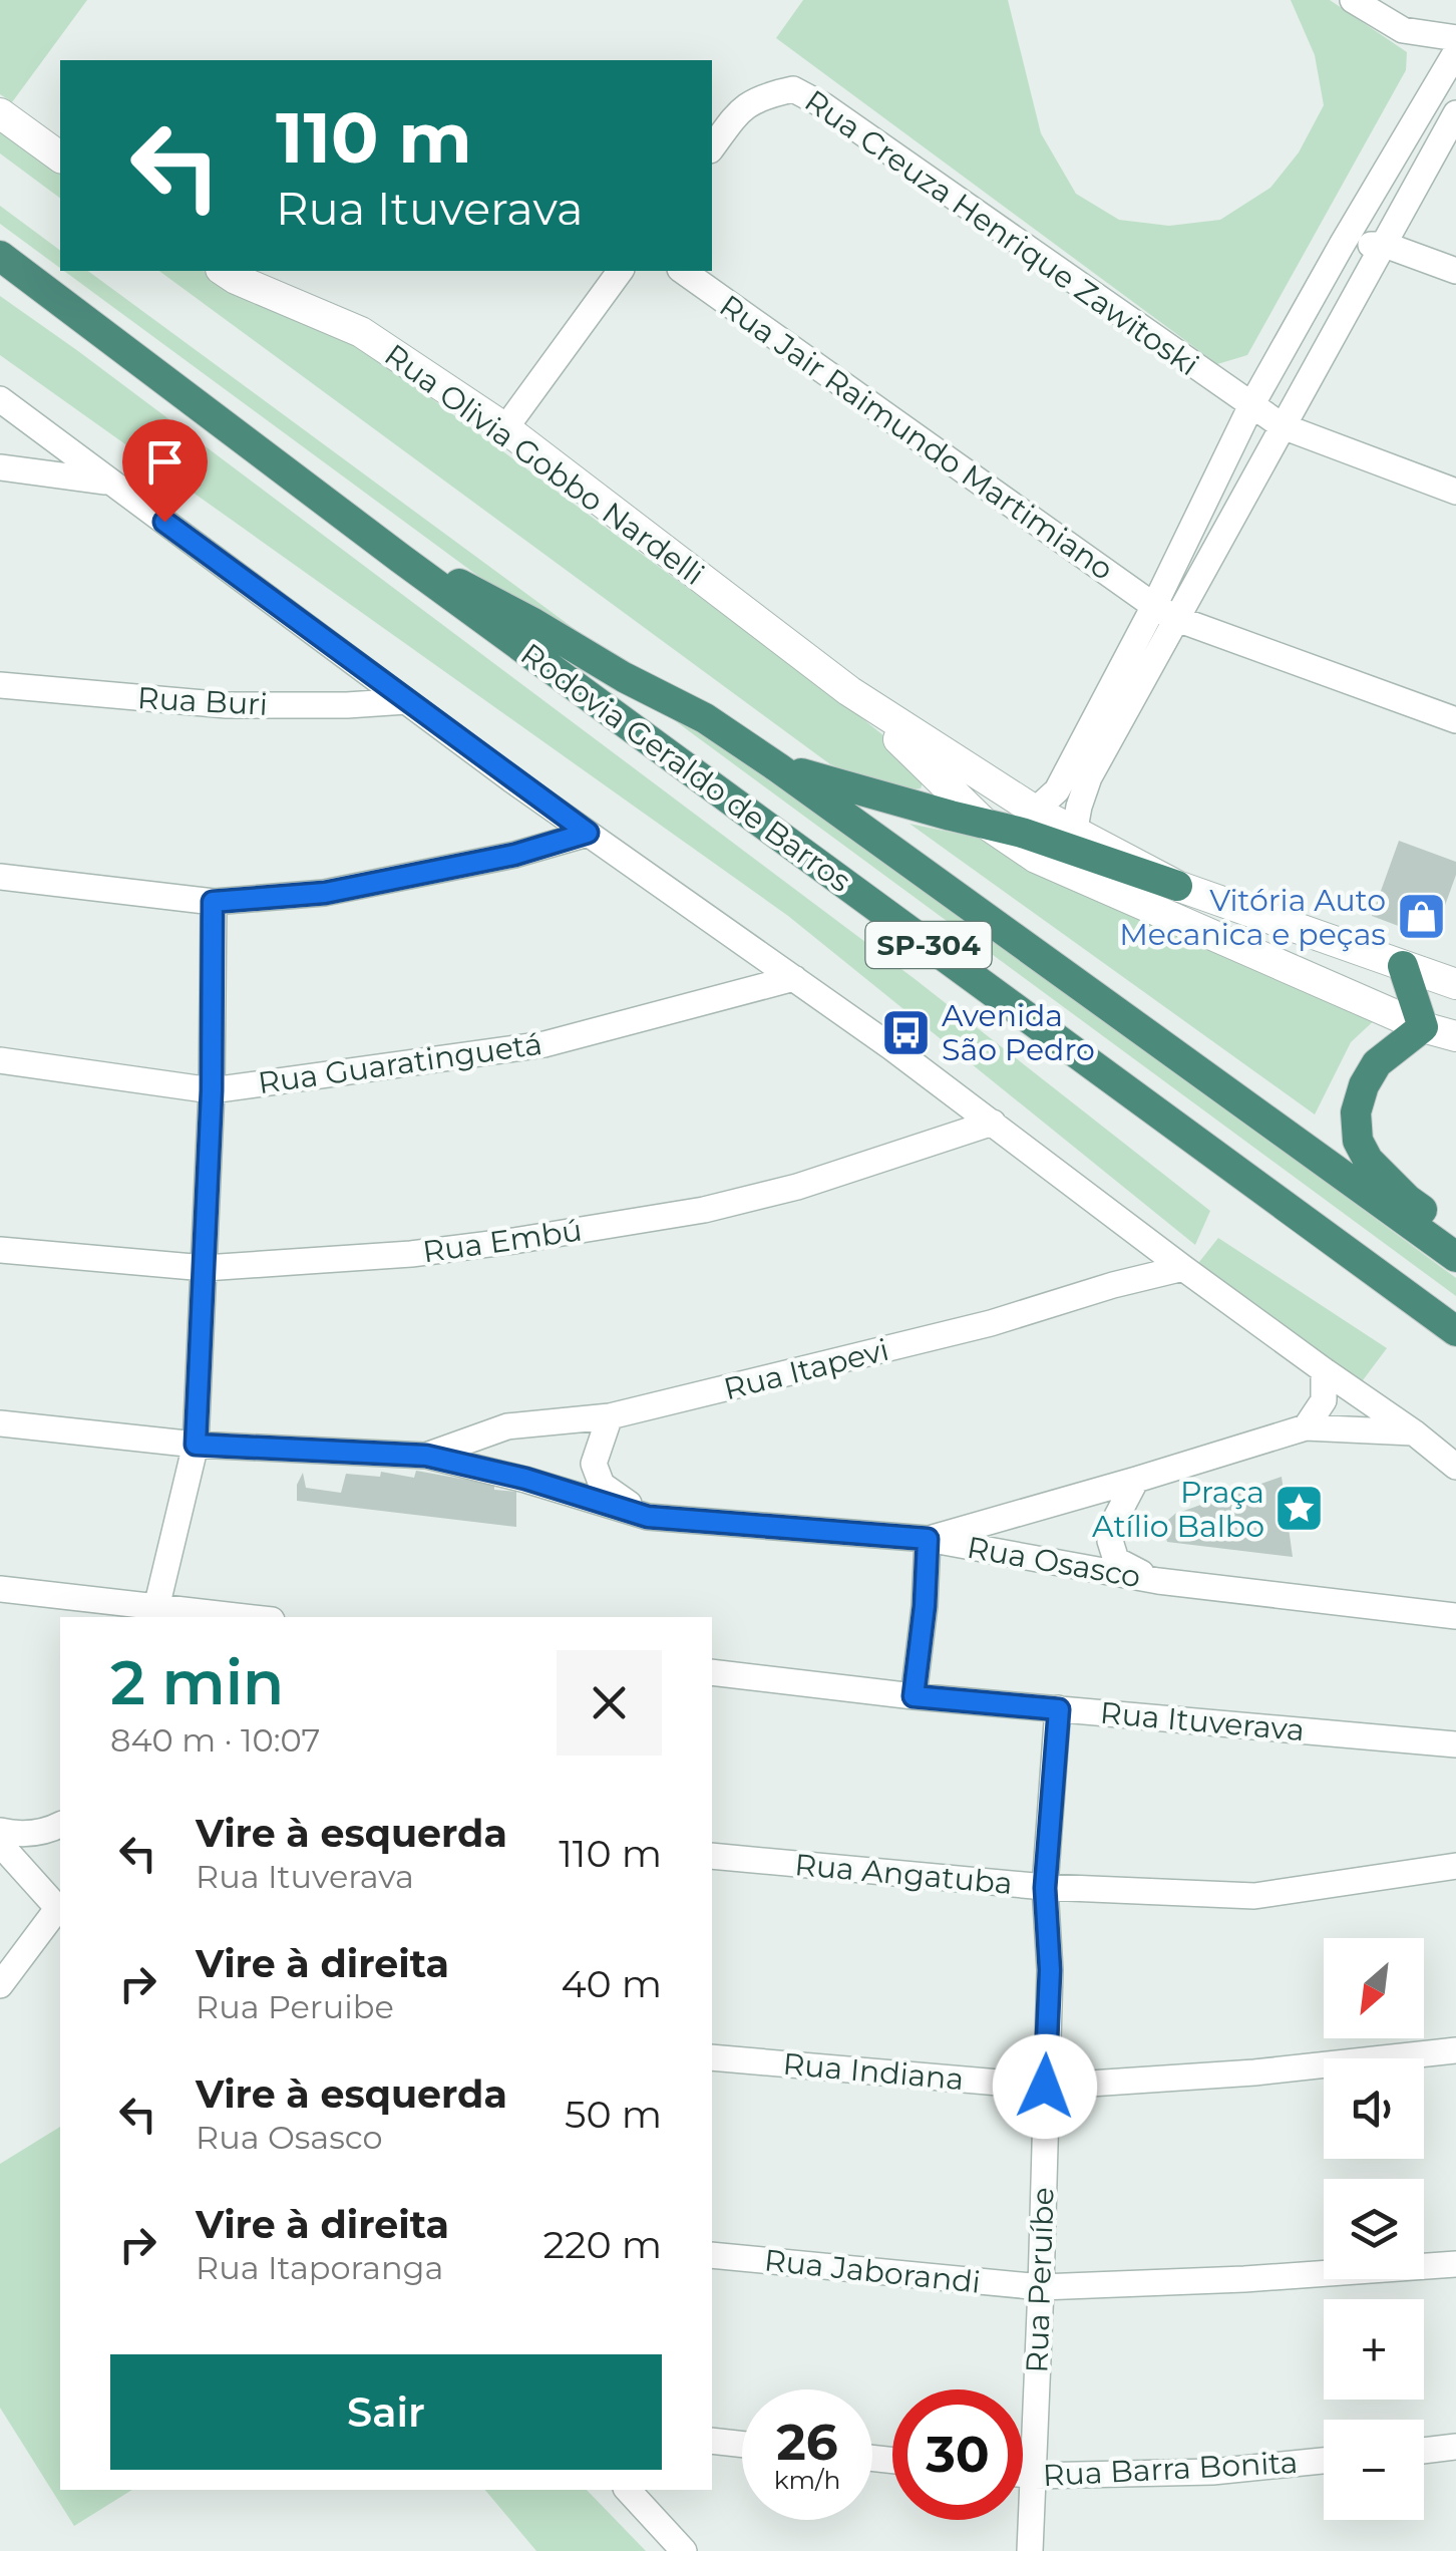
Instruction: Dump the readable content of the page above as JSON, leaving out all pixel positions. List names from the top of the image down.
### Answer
{
  "streets": {
    "highway": ["Rodovia Geraldo de Barros", "SP-304"],
    "street": [
      "Rua Creuza Henrique Zawitoski",
      "Rua Jair Raimundo Martimiano",
      "Rua Olivia Gobbo Nardelli",
      "Rua Buri",
      "Rua Guaratinguetá",
      "Rua Embú",
      "Rua Itapevi",
      "Rua Osasco",
      "Rua Ituverava",
      "Rua Angatuba",
      "Rua Indiana",
      "Rua Jaborandi",
      "Rua Peruíbe",
      "Rua Barra Bonita"
    ]
  },
  "crossings": [
    ["Rua Itapevi", "Rua Osasco"],
    ["Rua Ituverava", "Rua Peruíbe"],
    ["Rua Angatuba", "Rua Peruíbe"],
    ["Rua Indiana", "Rua Peruíbe"],
    ["Rua Jaborandi", "Rua Peruíbe"],
    ["Rua Peruíbe", "Rua Barra Bonita"]
  ],
  "places": {
    "shop": ["Vitória Auto Mecanica e peças"],
    "bus stop": ["Avenida São Pedro"],
    "place": ["Praça Atílio Balbo"]
  },
  "north": "bottom left",
  "page": {
    "turn": ["110 m", "Rua Ituverava"],
    "heading": ["2 min", "840 m · 10:07"],
    "list": [
      {
        "name": "Vire à esquerda",
        "note": "Rua Ituverava",
        "value": "110 m"
      },
      {
        "name": "Vire à direita",
        "note": "Rua Peruibe",
        "value": "40 m"
      },
      {
        "name": "Vire à esquerda",
        "note": "Rua Osasco",
        "value": "50 m"
      },
      {
        "name": "Vire à direita",
        "note": "Rua Itaporanga",
        "value": "220 m"
      }
    ],
    "map_buttons": ["+", "−"],
    "buttons": "Sair",
    "speed": "26 km/h",
    "limit": "30"
  }
}
